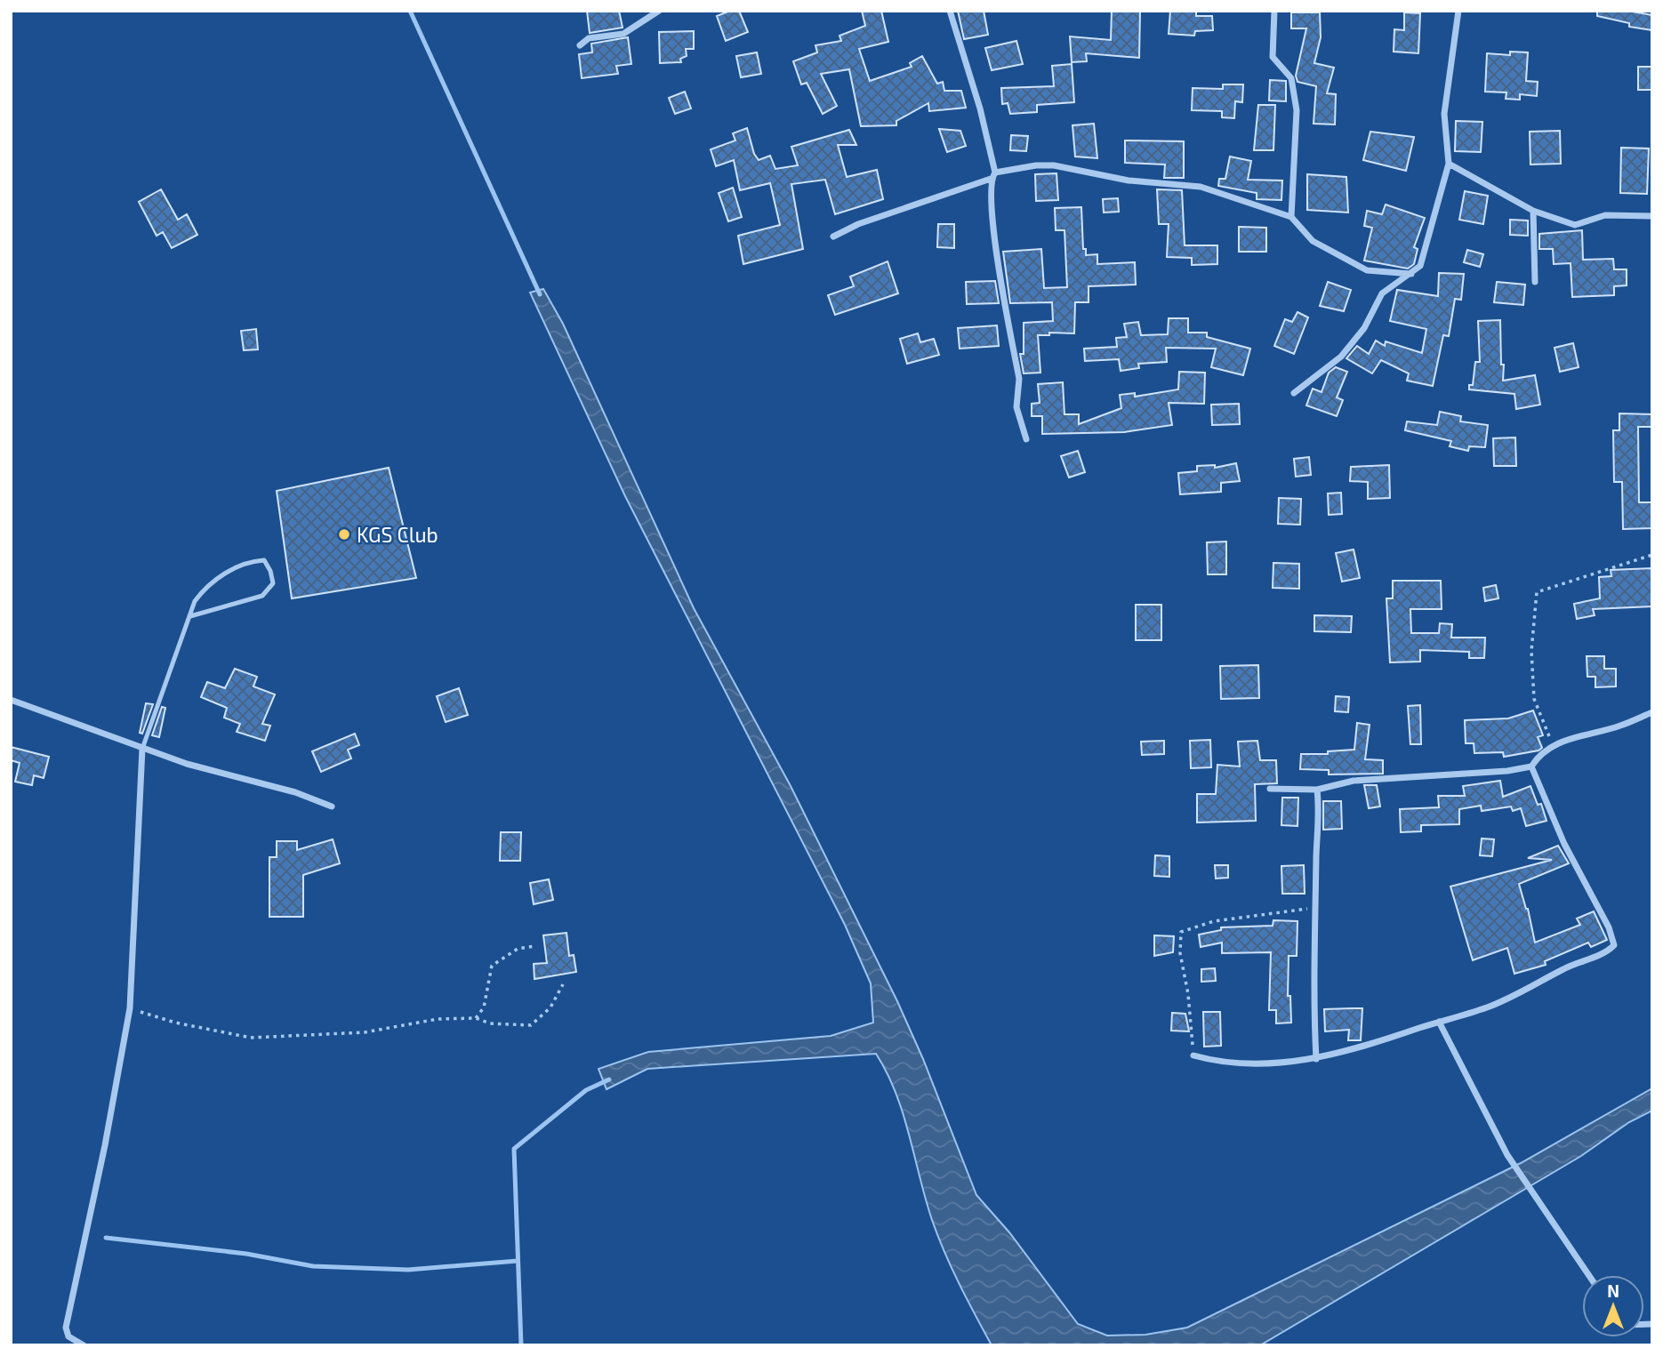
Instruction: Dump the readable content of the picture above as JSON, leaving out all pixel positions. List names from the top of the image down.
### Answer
{
  "places": ["KGS Club"],
  "north": "top"
}
